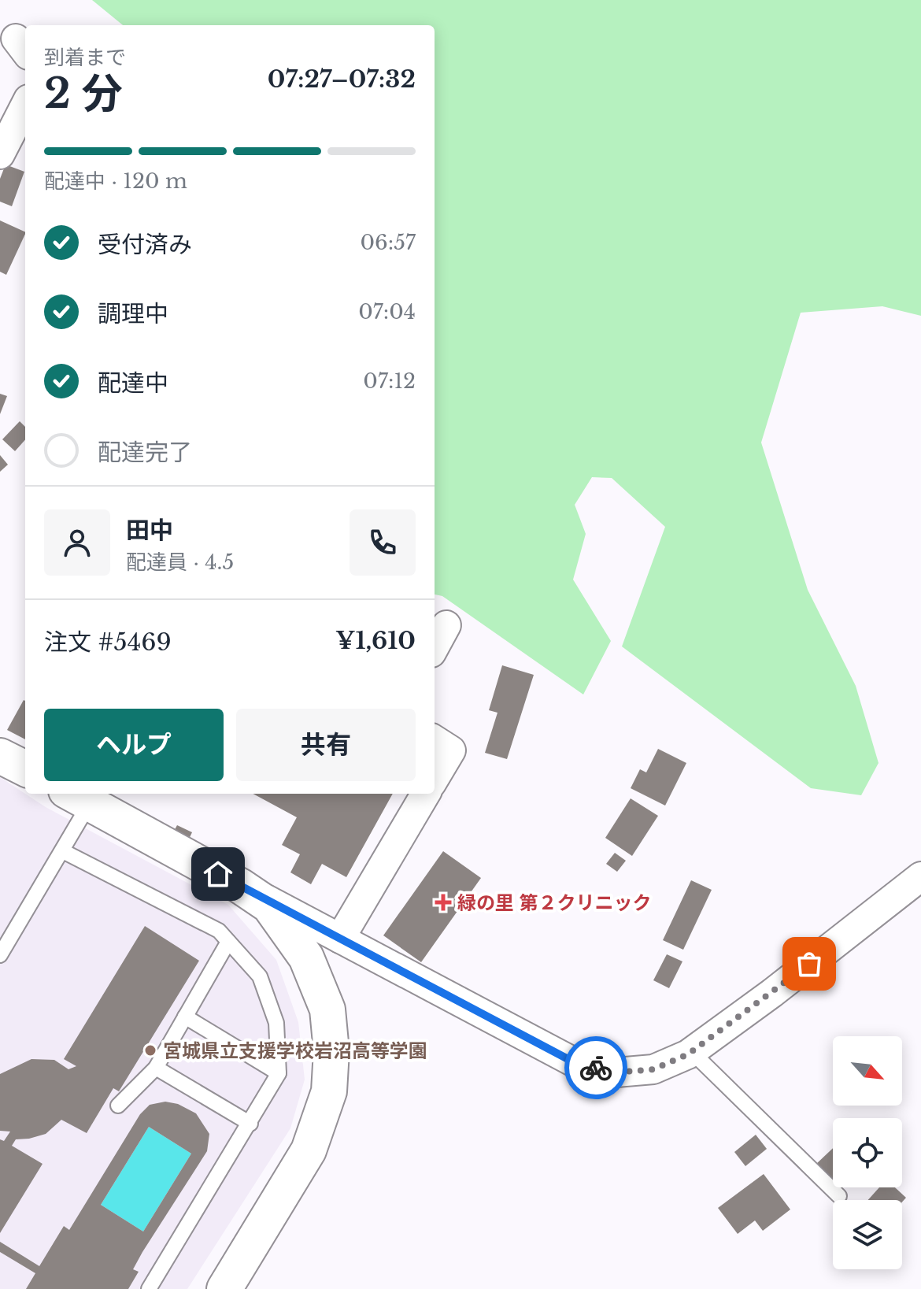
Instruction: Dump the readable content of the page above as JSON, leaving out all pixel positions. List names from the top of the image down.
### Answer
{
  "places": {
    "health": ["緑の里 第２クリニック"],
    "other": ["宮城県立支援学校岩沼高等学園"]
  },
  "north": "bottom right",
  "page": {
    "heading": ["2 分", "到着まで", "07:27–07:32"],
    "panel": [
      "田中",
      "配達員 · 4.5",
      "注文 #5469",
      "¥1,610"
    ],
    "bar": "配達中 · 120 m",
    "list": [
      ["受付済み", "06:57"],
      ["調理中", "07:04"],
      ["配達中", "07:12"],
      "配達完了"
    ],
    "buttons": ["ヘルプ", "共有"]
  }
}
